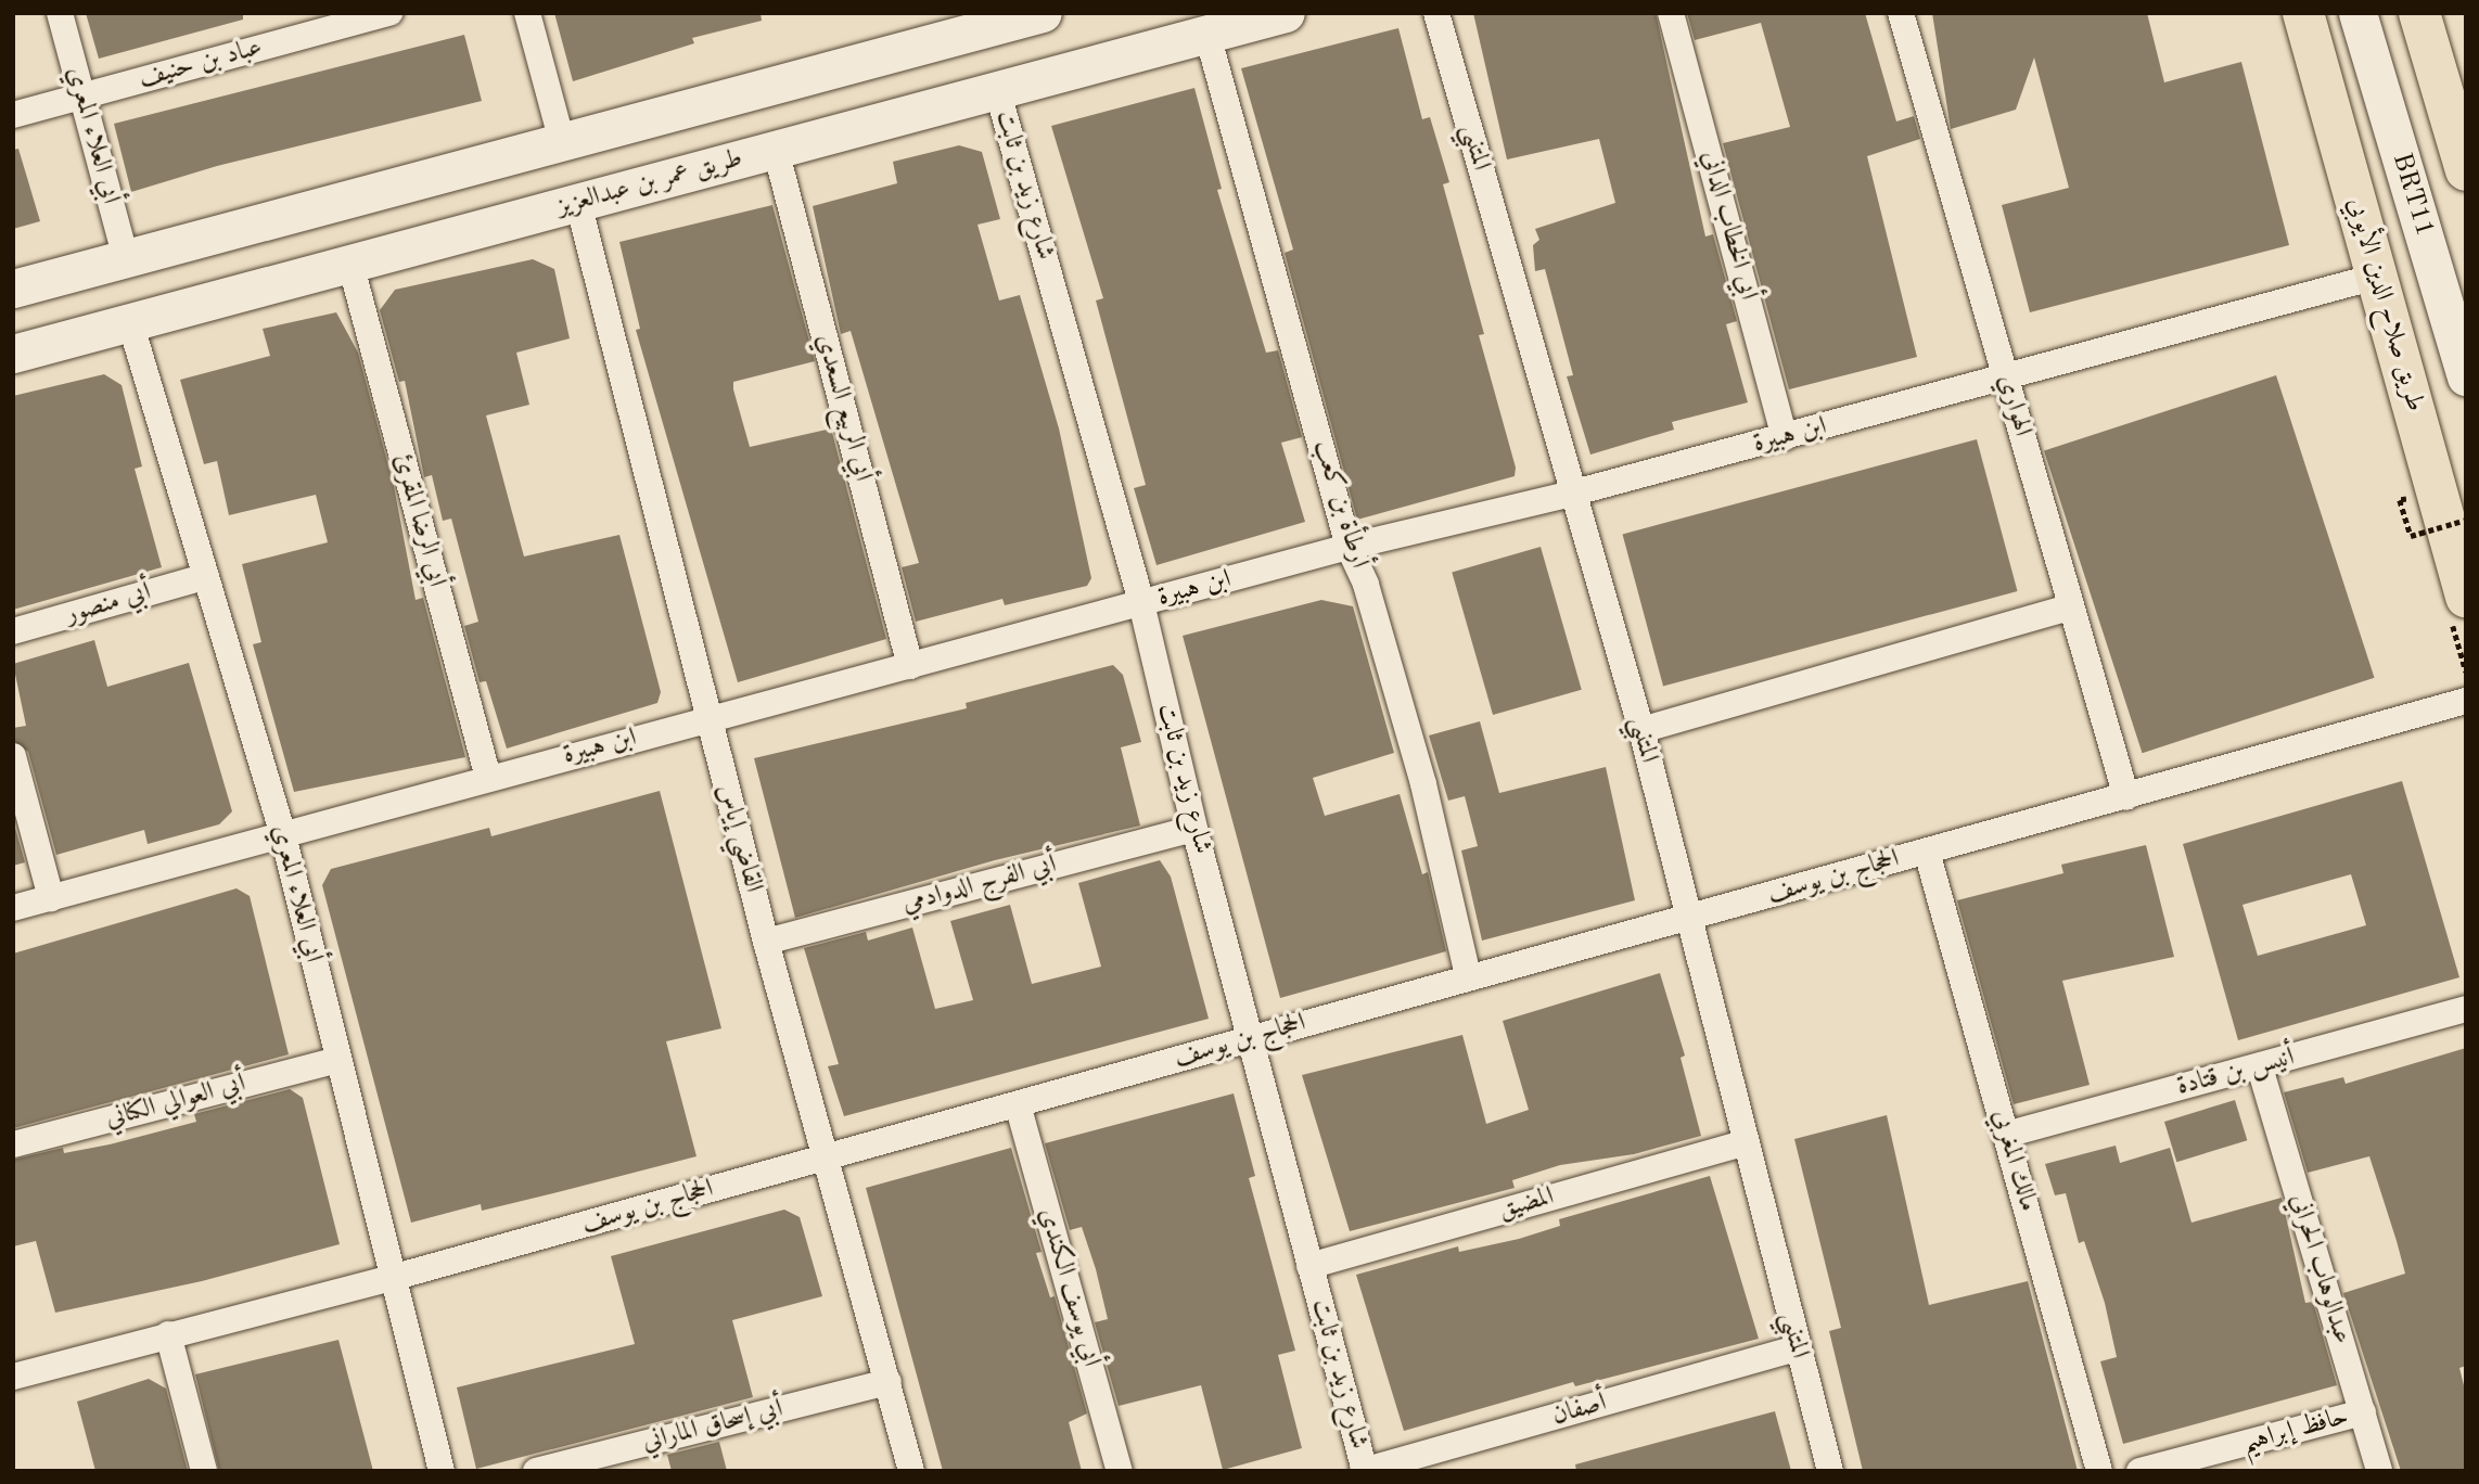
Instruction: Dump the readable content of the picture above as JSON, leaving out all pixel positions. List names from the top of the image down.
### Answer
{
  "streets": {
    "main road": ["طريق عمر بن عبدالعزيز", "BRT11", "طريق صلاح الدين الأيوبي"],
    "street": [
      "عباد بن حنيف",
      "أبي العلاء المعري",
      "المتنبي",
      "شارع زيد بن ثابت",
      "أبي الخطاب الداني",
      "الهواري",
      "أبي الربيع السعدي",
      "ابن هبيرة",
      "أرطأة بن كعب",
      "أبي الرضا المقرئ",
      "أبي منصور",
      "القاضي إياس",
      "الحجاج بن يوسف",
      "أبي الفرج الدوادمي",
      "أنيس بن قتادة",
      "أبي العوالي الكناني",
      "مالك المغربي",
      "المضيق",
      "عبدالوهاب الحراني",
      "أبي يوسف الكندي",
      "أصفان",
      "أبي إسحاق الماراني",
      "حافظ إبراهيم"
    ]
  },
  "crossings": [
    ["عباد بن حنيف", "أبي العلاء المعري"],
    ["أبي العلاء المعري", "طريق عمر بن عبدالعزيز"],
    ["أبي العلاء المعري", "ابن هبيرة"],
    ["أبي العلاء المعري", "أبي منصور"],
    ["أبي العلاء المعري", "الحجاج بن يوسف"],
    ["أبي العلاء المعري", "أبي العوالي الكناني"],
    ["المتنبي", "ابن هبيرة"],
    ["المتنبي", "الحجاج بن يوسف"],
    ["المتنبي", "المضيق"],
    ["المتنبي", "أصفان"],
    ["طريق عمر بن عبدالعزيز", "شارع زيد بن ثابت"],
    ["طريق عمر بن عبدالعزيز", "أبي الربيع السعدي"],
    ["طريق عمر بن عبدالعزيز", "أرطأة بن كعب"],
    ["طريق عمر بن عبدالعزيز", "أبي الرضا المقرئ"],
    ["طريق عمر بن عبدالعزيز", "القاضي إياس"],
    ["شارع زيد بن ثابت", "ابن هبيرة"],
    ["شارع زيد بن ثابت", "الحجاج بن يوسف"],
    ["شارع زيد بن ثابت", "أبي الفرج الدوادمي"],
    ["شارع زيد بن ثابت", "المضيق"],
    ["شارع زيد بن ثابت", "أصفان"],
    ["أبي الخطاب الداني", "ابن هبيرة"],
    ["طريق صلاح الدين الأيوبي", "ابن هبيرة"],
    ["الهواري", "ابن هبيرة"],
    ["الهواري", "الحجاج بن يوسف"],
    ["أبي الربيع السعدي", "ابن هبيرة"],
    ["ابن هبيرة", "أرطأة بن كعب"],
    ["ابن هبيرة", "أبي الرضا المقرئ"],
    ["ابن هبيرة", "القاضي إياس"],
    ["أرطأة بن كعب", "الحجاج بن يوسف"],
    ["القاضي إياس", "الحجاج بن يوسف"],
    ["القاضي إياس", "أبي الفرج الدوادمي"],
    ["القاضي إياس", "أبي إسحاق الماراني"],
    ["الحجاج بن يوسف", "مالك المغربي"],
    ["الحجاج بن يوسف", "أبي يوسف الكندي"],
    ["أنيس بن قتادة", "مالك المغربي"],
    ["أنيس بن قتادة", "عبدالوهاب الحراني"],
    ["عبدالوهاب الحراني", "حافظ إبراهيم"]
  ]
}
